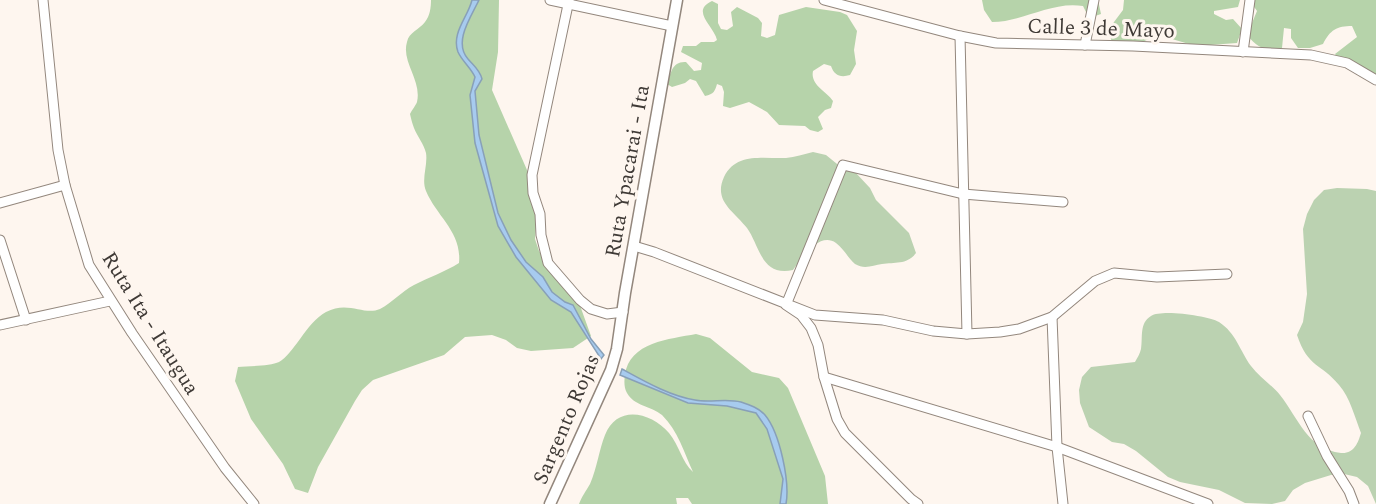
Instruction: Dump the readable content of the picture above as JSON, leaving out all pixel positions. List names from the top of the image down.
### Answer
{
  "streets": {
    "street": [
      "Calle 3 de Mayo",
      "Ruta Ypacarai - Ita",
      "Ruta Ita - Itaugua",
      "Sargento Rojas"
    ]
  },
  "crossings": [
    ["Ruta Ypacarai - Ita", "Sargento Rojas"]
  ]
}
